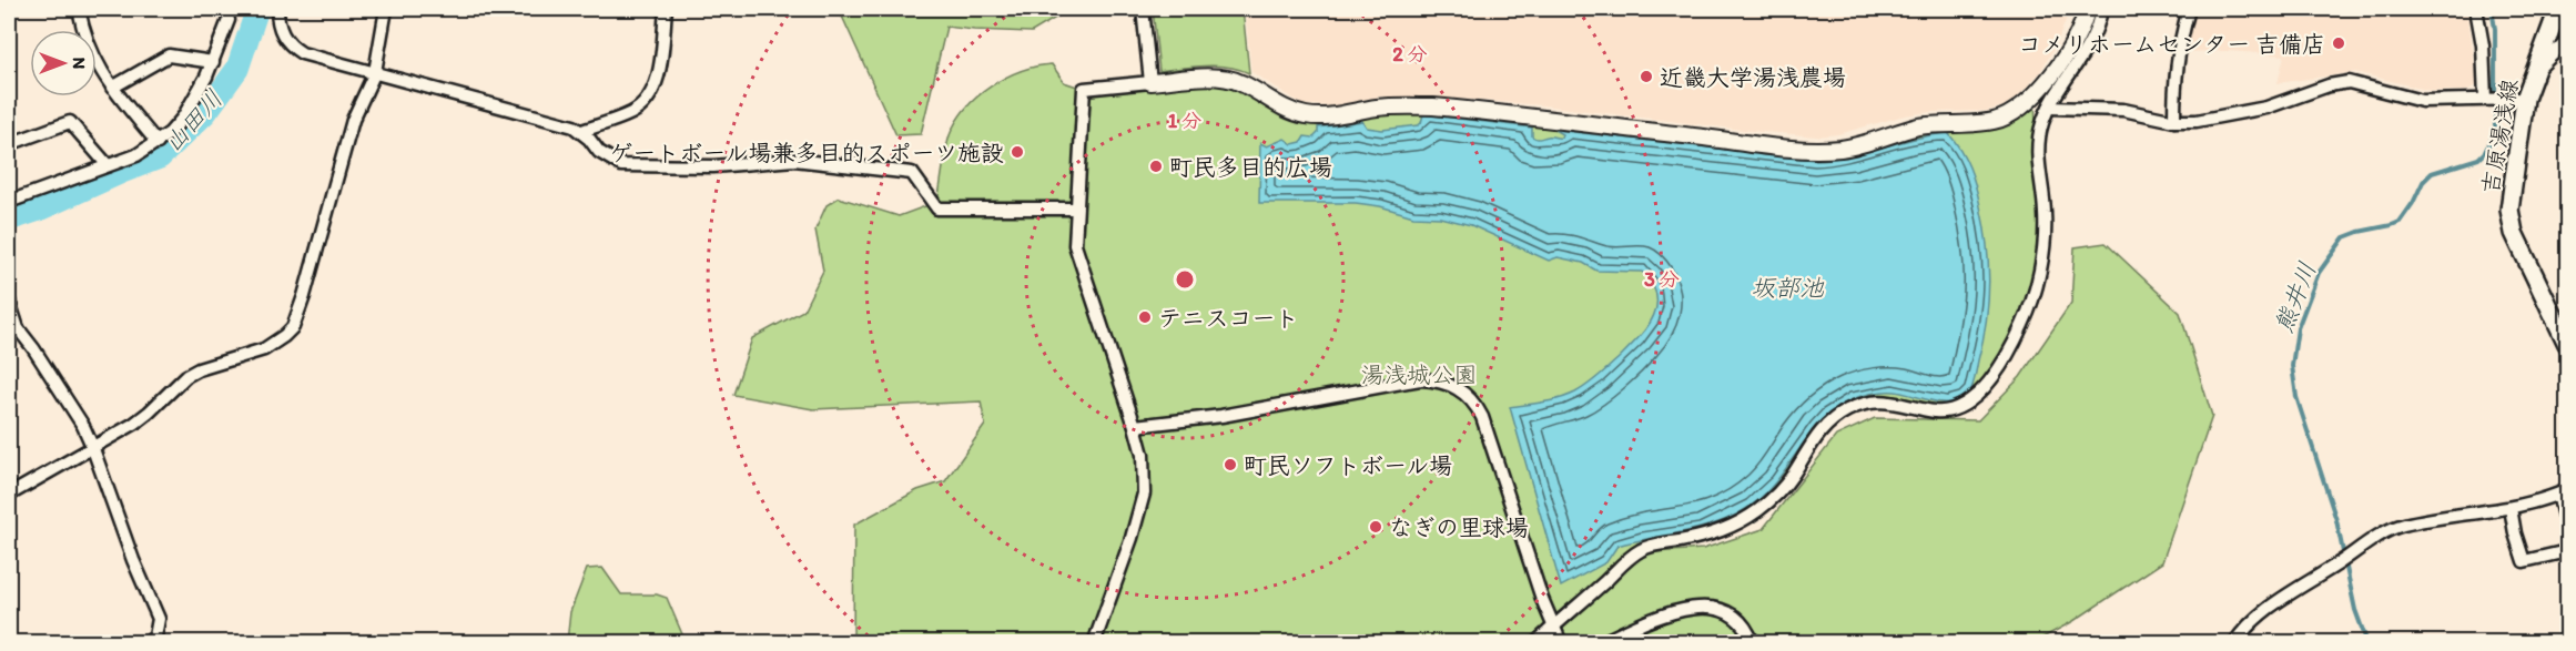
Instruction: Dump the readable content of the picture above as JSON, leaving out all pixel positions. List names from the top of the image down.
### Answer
{
  "streets": {
    "main road": ["吉原湯浅線"]
  },
  "water": ["山田川", "坂部池", "熊井川"],
  "parks": ["湯浅城公園"],
  "places": [
    "コメリホームセンター 吉備店",
    "近畿大学湯浅農場",
    "ゲートボール場兼多目的スポーツ施設",
    "町民多目的広場",
    "テニスコート",
    "町民ソフトボール場",
    "なぎの里球場"
  ],
  "north": "right",
  "rings": ["2 分", "1 分", "3 分"]
}
